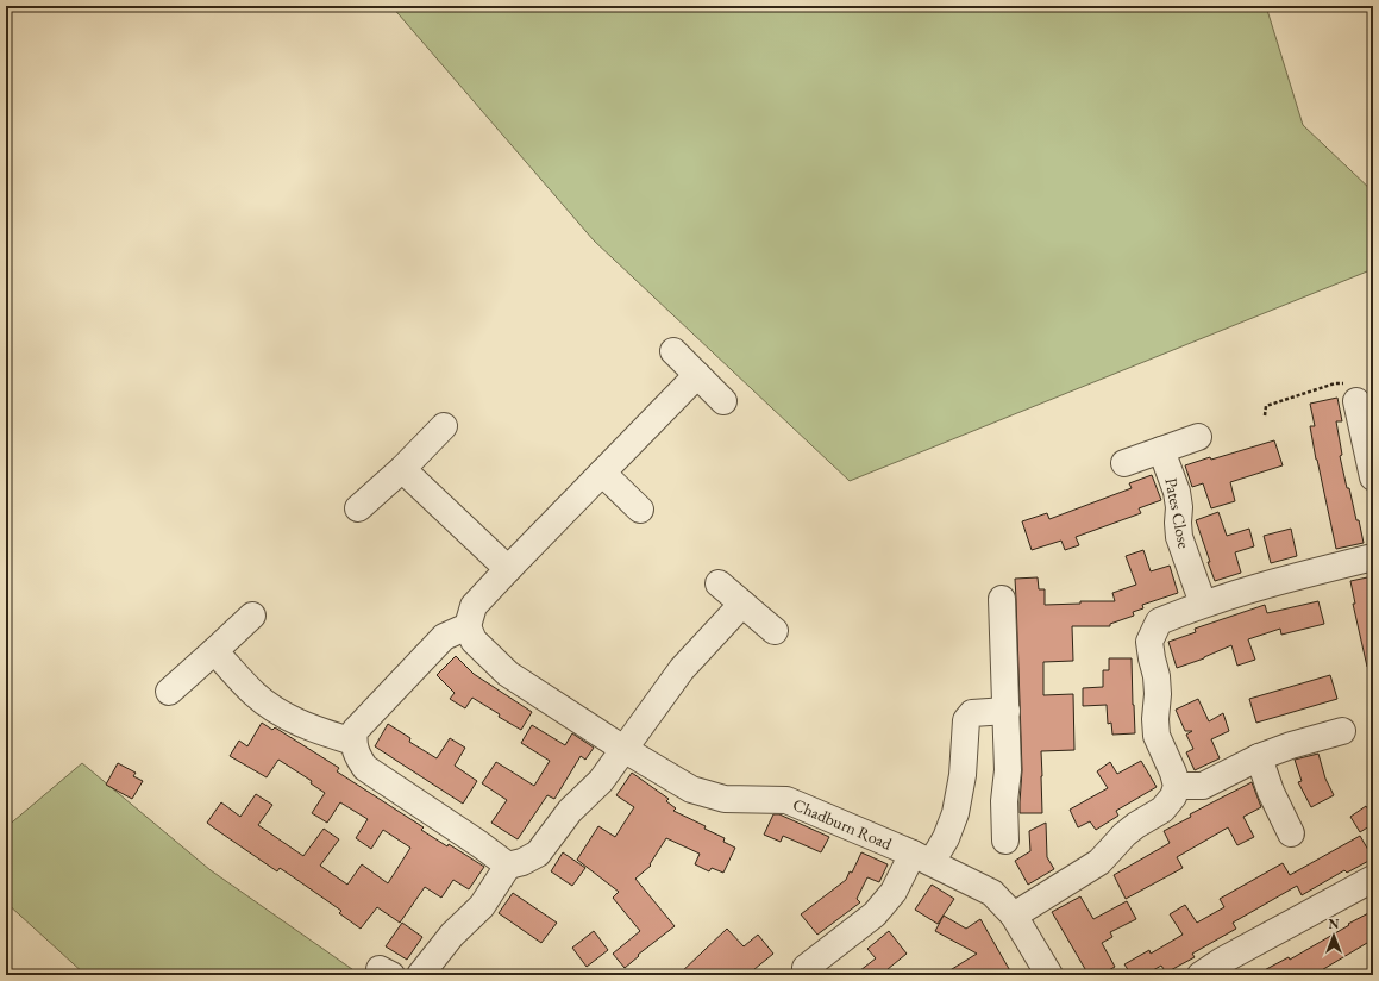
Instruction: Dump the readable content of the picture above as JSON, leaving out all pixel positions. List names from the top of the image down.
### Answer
{
  "streets": {
    "street": ["Pates Close", "Chadburn Road"]
  },
  "north": "top"
}
